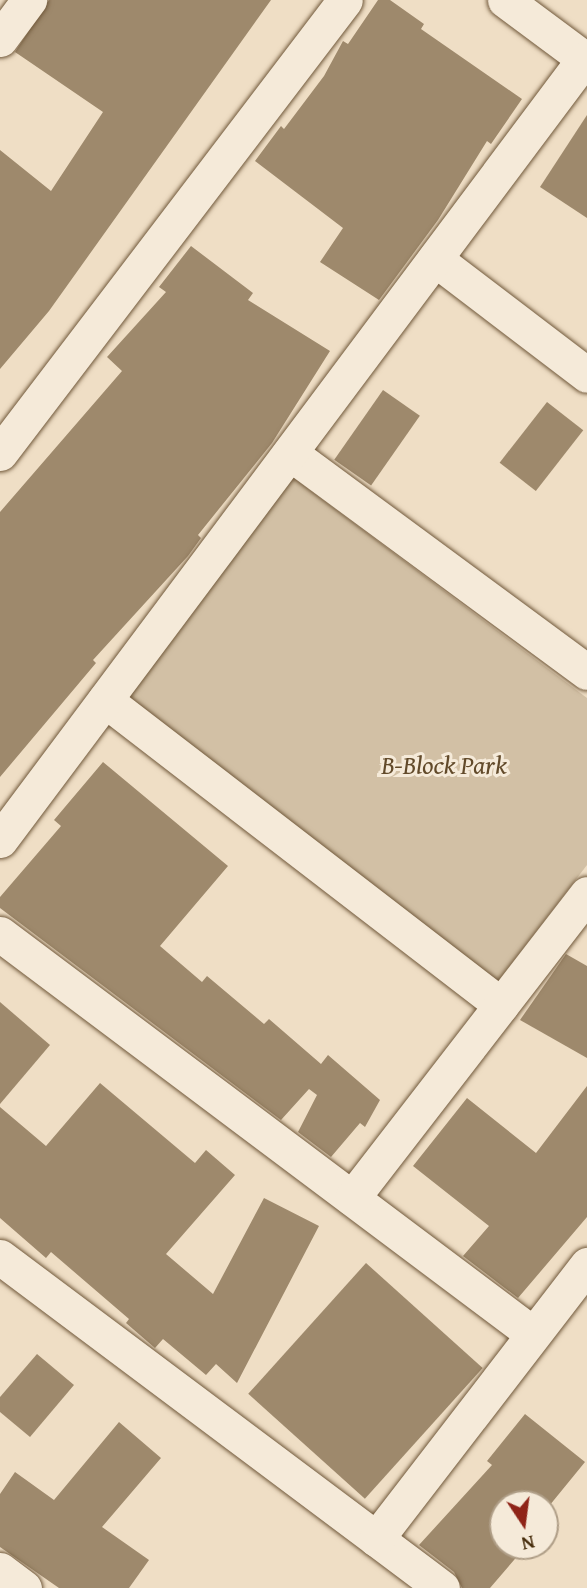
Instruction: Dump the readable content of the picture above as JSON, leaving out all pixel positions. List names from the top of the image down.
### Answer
{
  "parks": ["B-Block Park"],
  "north": "bottom"
}
